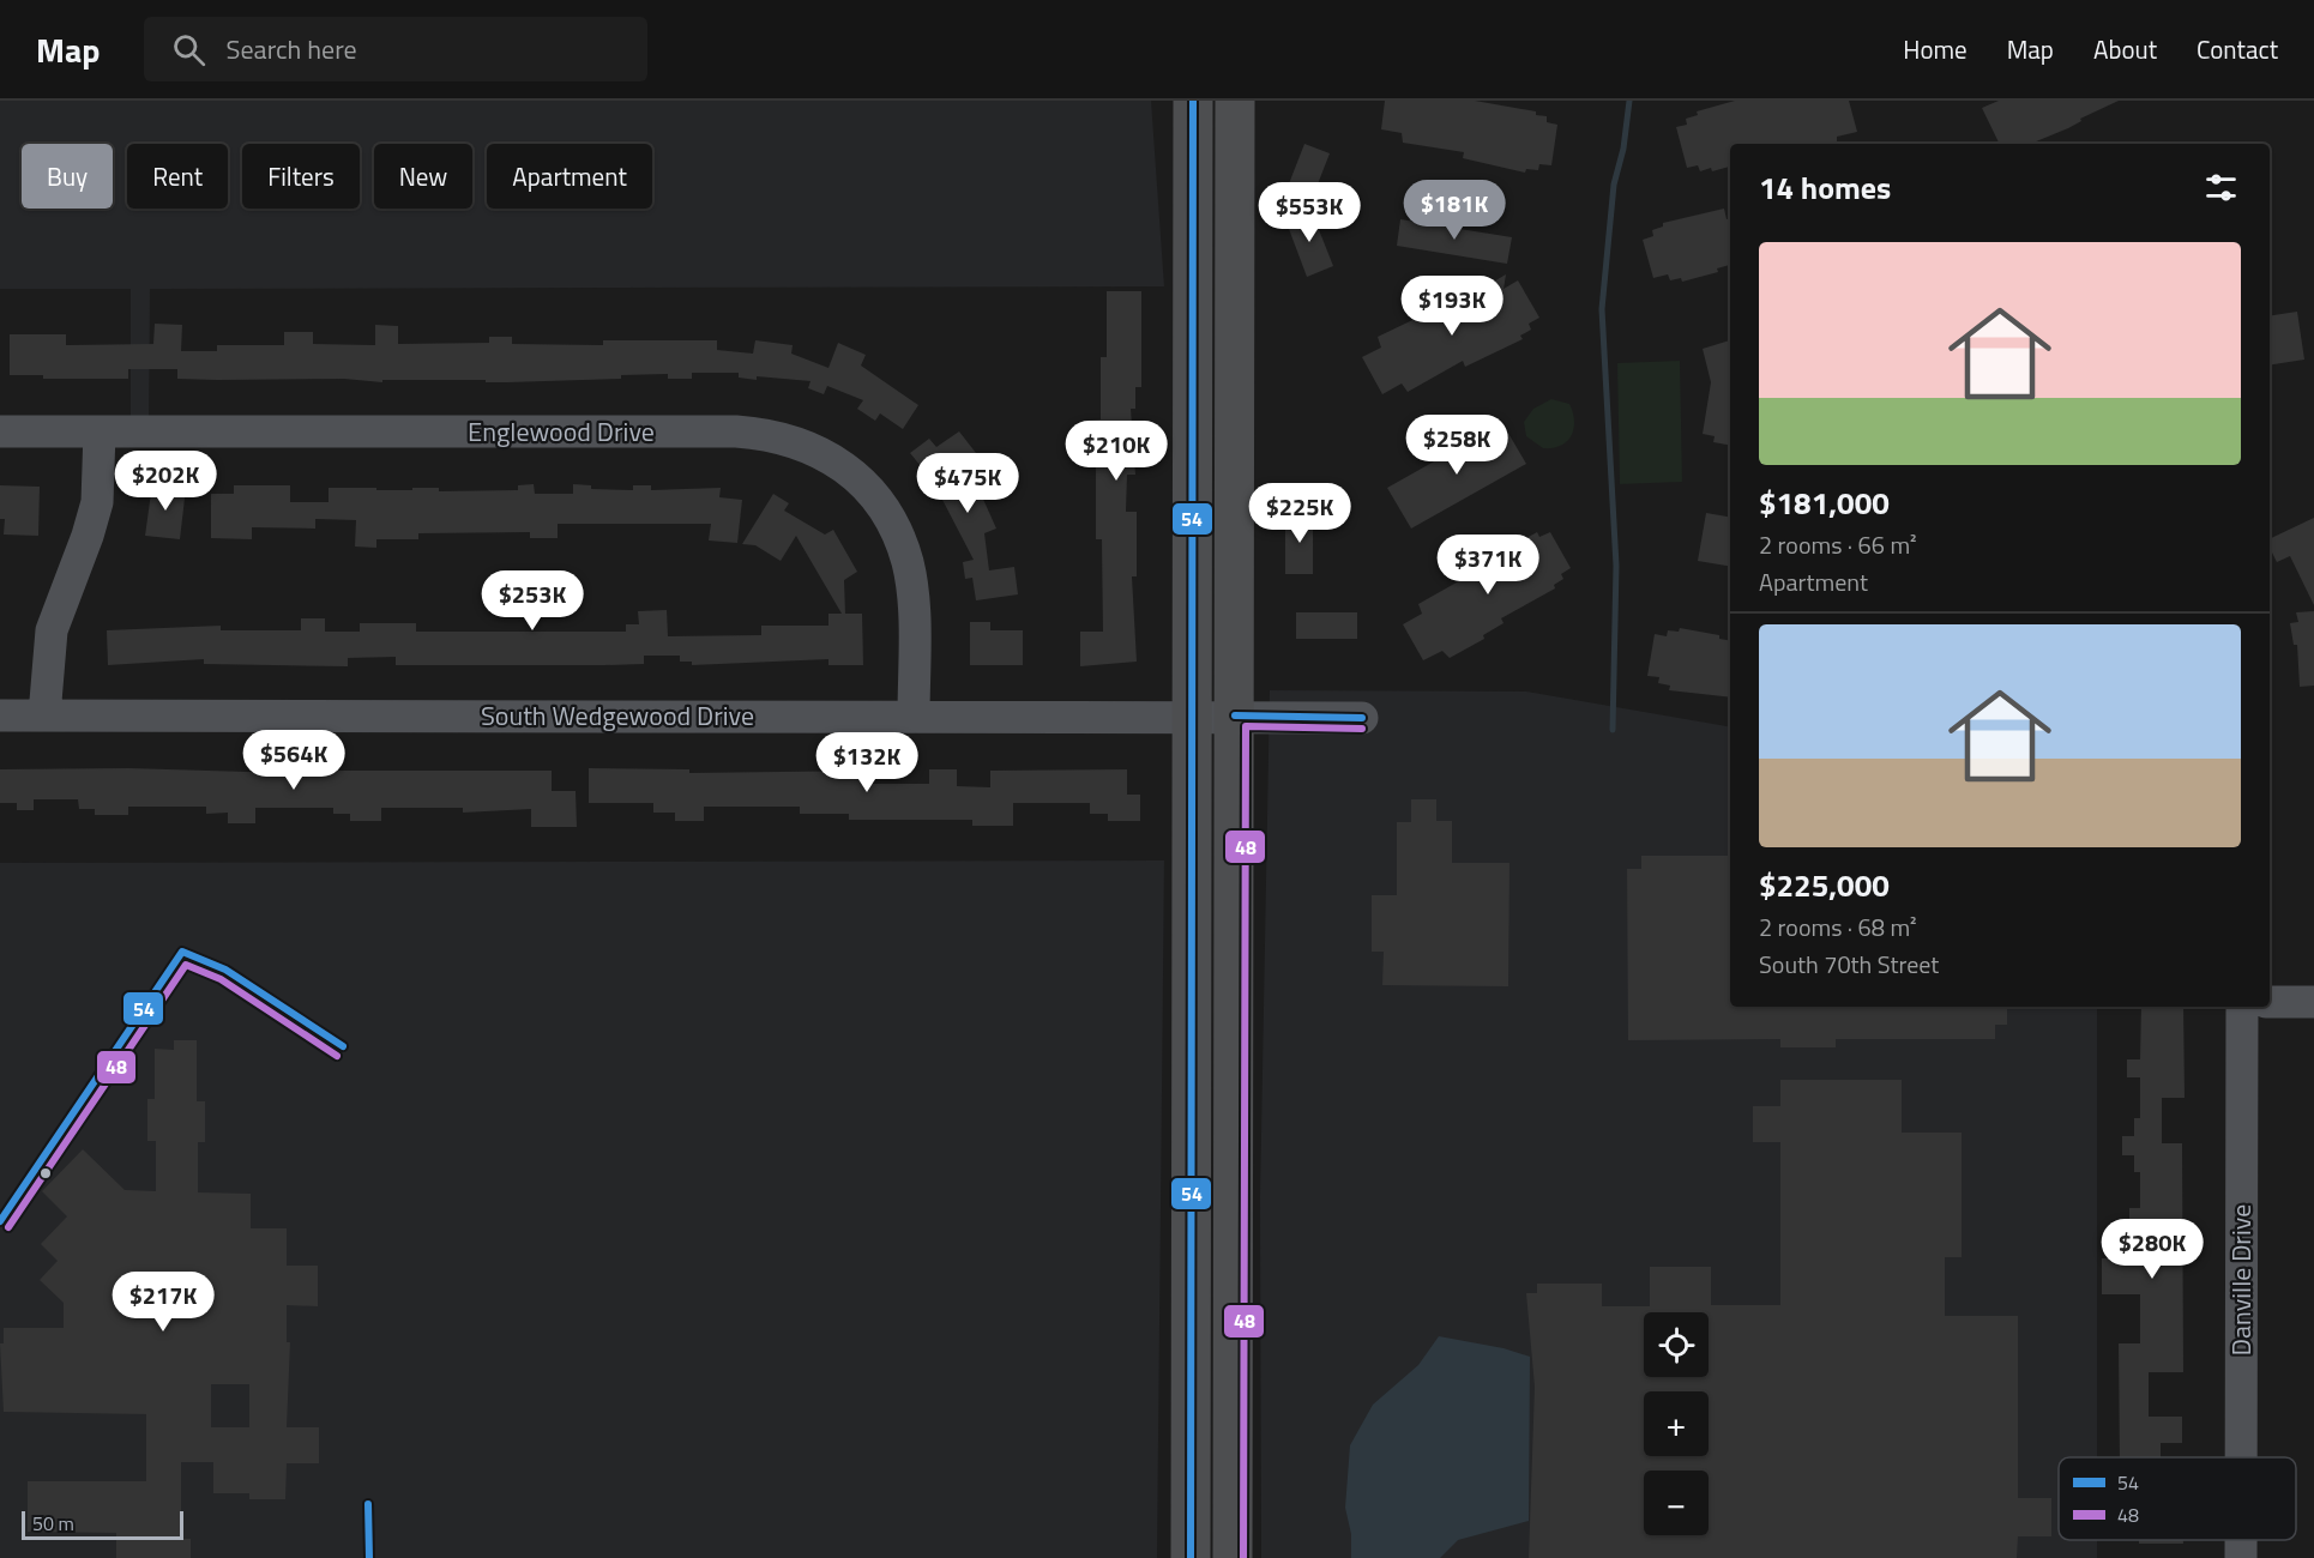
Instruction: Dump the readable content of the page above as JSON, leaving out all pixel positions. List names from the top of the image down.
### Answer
{
  "streets": {
    "street": ["Englewood Drive", "South Wedgewood Drive", "Danville Drive"]
  },
  "crossings": [
    ["Englewood Drive", "South Wedgewood Drive"]
  ],
  "lines": ["transit line 54", "transit line 48"],
  "legend": ["54", "48"],
  "scale_bar": "50 m",
  "page": {
    "header": "Map",
    "search": "Search here",
    "nav": [
      "Home",
      "Map",
      "About",
      "Contact"
    ],
    "chip": [
      "Buy",
      "Rent",
      "Filters",
      "New",
      "Apartment"
    ],
    "heading": "14 homes",
    "price": [
      "$181K",
      "$553K",
      "$193K",
      "$258K",
      "$210K",
      "$202K",
      "$475K",
      "$225K",
      "$371K",
      "$253K",
      "$564K",
      "$132K",
      "$280K",
      "$217K"
    ],
    "list": [
      {
        "name": "$181,000",
        "note": "2 rooms · 66 m² · Apartment"
      },
      {
        "name": "$225,000",
        "note": "2 rooms · 68 m² · South 70th Street"
      }
    ],
    "map_buttons": ["+", "−"],
    "scale": "50 m"
  }
}
